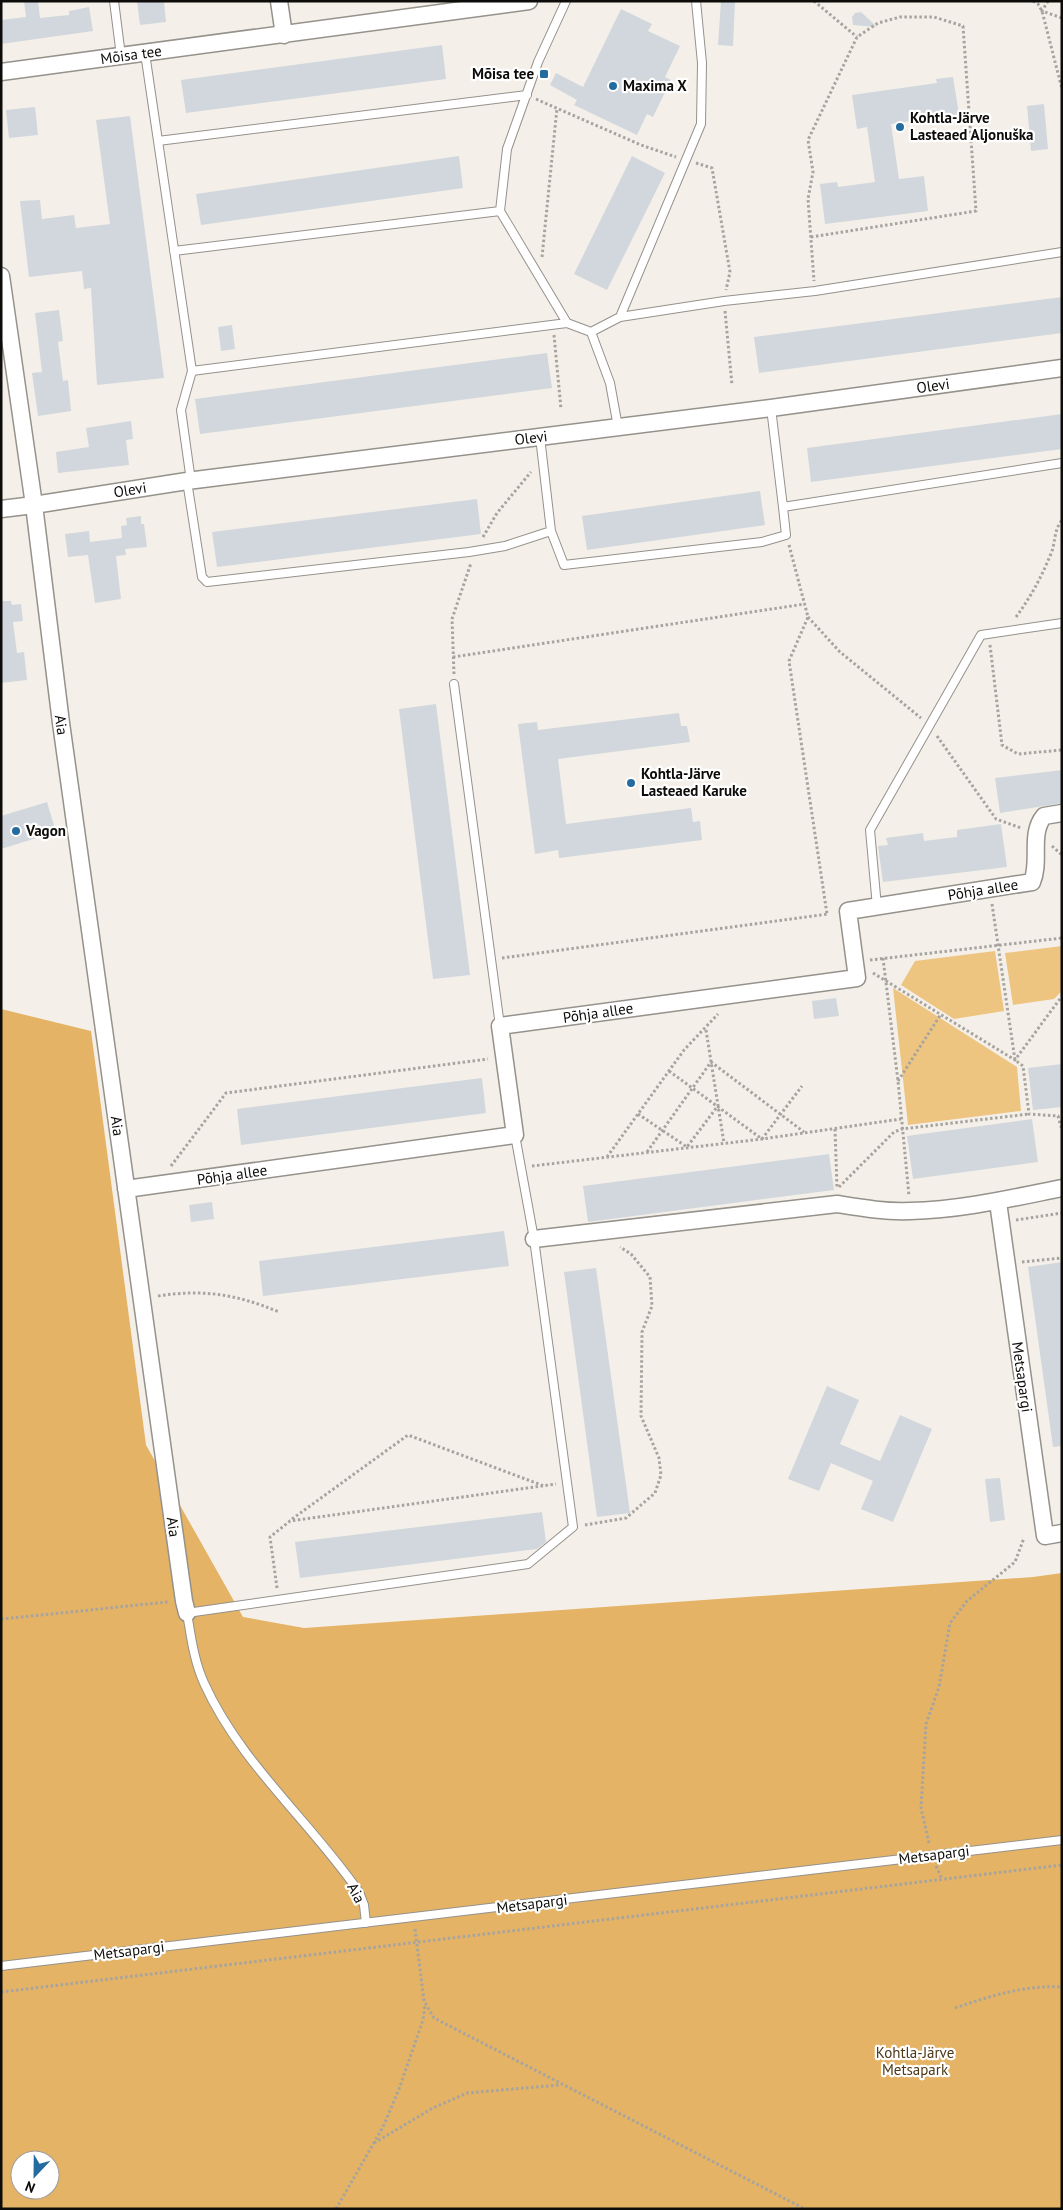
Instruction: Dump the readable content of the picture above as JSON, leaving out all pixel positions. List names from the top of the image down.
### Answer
{
  "streets": {
    "street": [
      "Mõisa tee",
      "Olevi",
      "Aia",
      "Põhja allee",
      "Metsapargi"
    ]
  },
  "crossings": [
    ["Olevi", "Aia"],
    ["Aia", "Põhja allee"],
    ["Aia", "Metsapargi"]
  ],
  "parks": ["Kohtla-Järve Metsapark"],
  "places": {
    "transit": ["Mõisa tee"],
    "other": [
      "Maxima X",
      "Kohtla-Järve Lasteaed Aljonuška",
      "Kohtla-Järve Lasteaed Karuke",
      "Vagon"
    ]
  },
  "north": "bottom"
}
